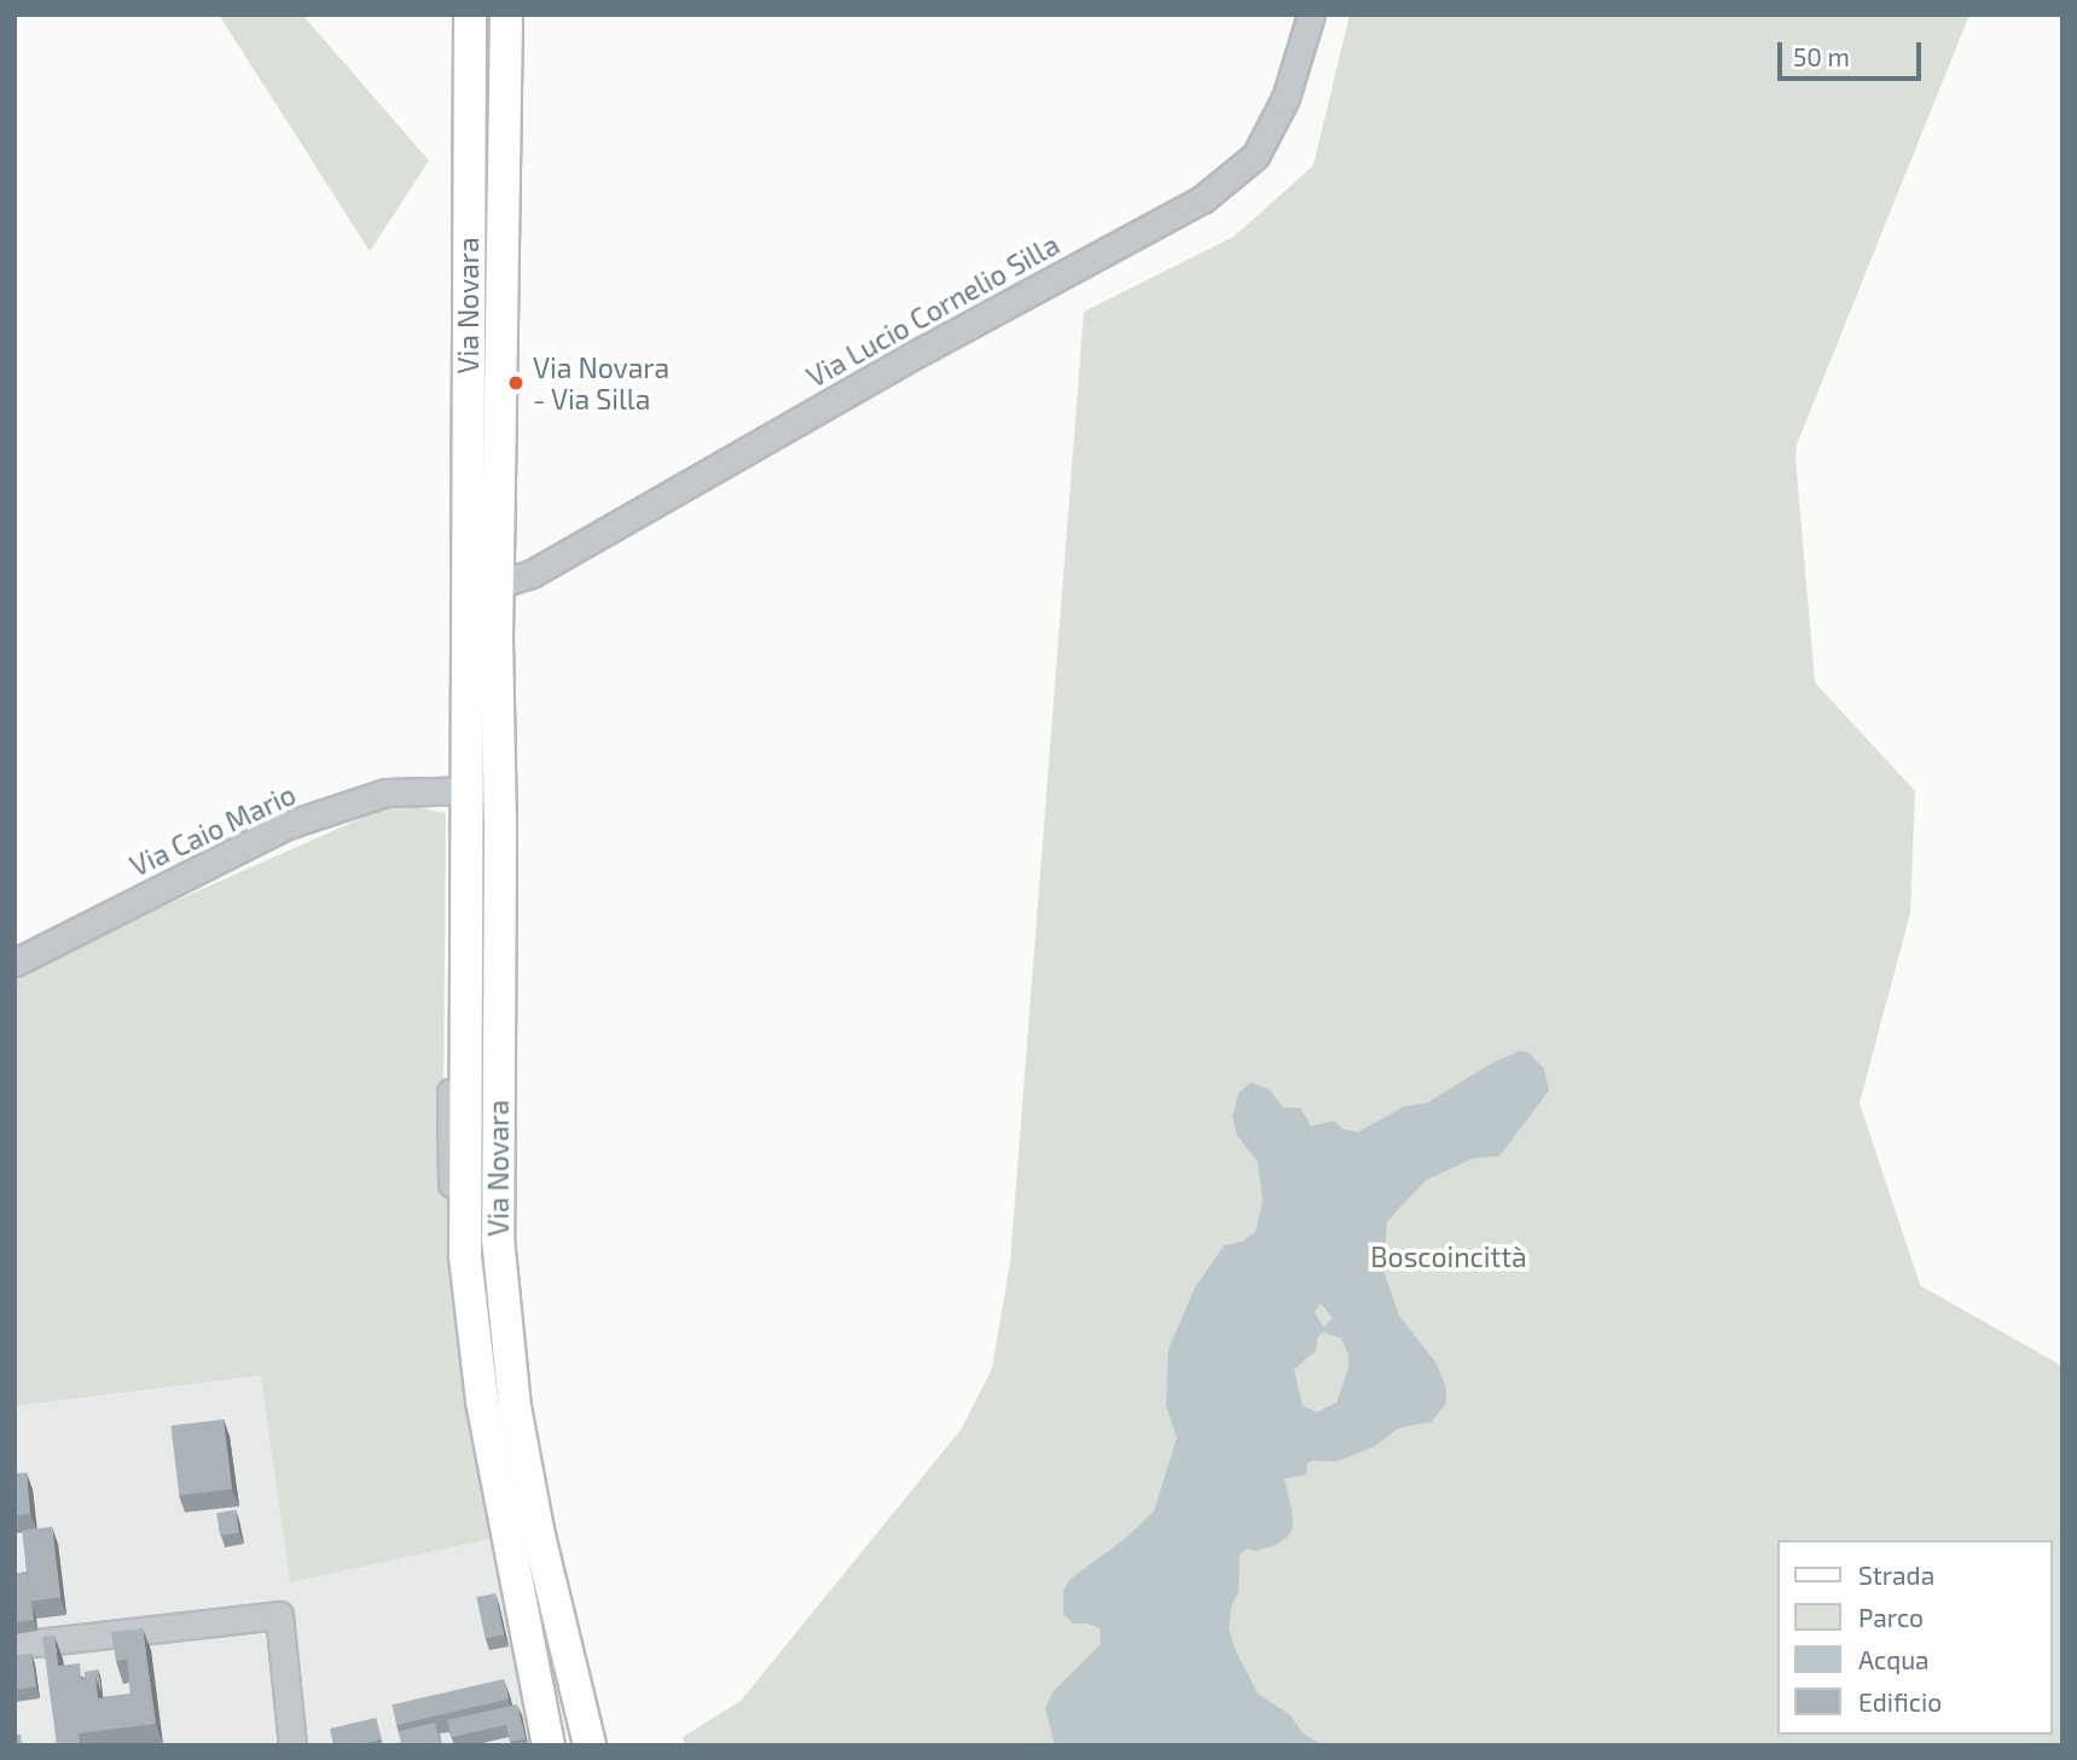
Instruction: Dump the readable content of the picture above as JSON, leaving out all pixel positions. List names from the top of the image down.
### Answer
{
  "streets": {
    "main road": ["Via Novara"],
    "street": ["Via Lucio Cornelio Silla", "Via Caio Mario"]
  },
  "crossings": [
    ["Via Novara", "Via Lucio Cornelio Silla"],
    ["Via Novara", "Via Caio Mario"]
  ],
  "parks": ["Boscoincittà"],
  "places": ["Via Novara - Via Silla"],
  "legend": [
    "Strada",
    "Parco",
    "Acqua",
    "Edificio"
  ],
  "scale_bar": "50 m"
}
